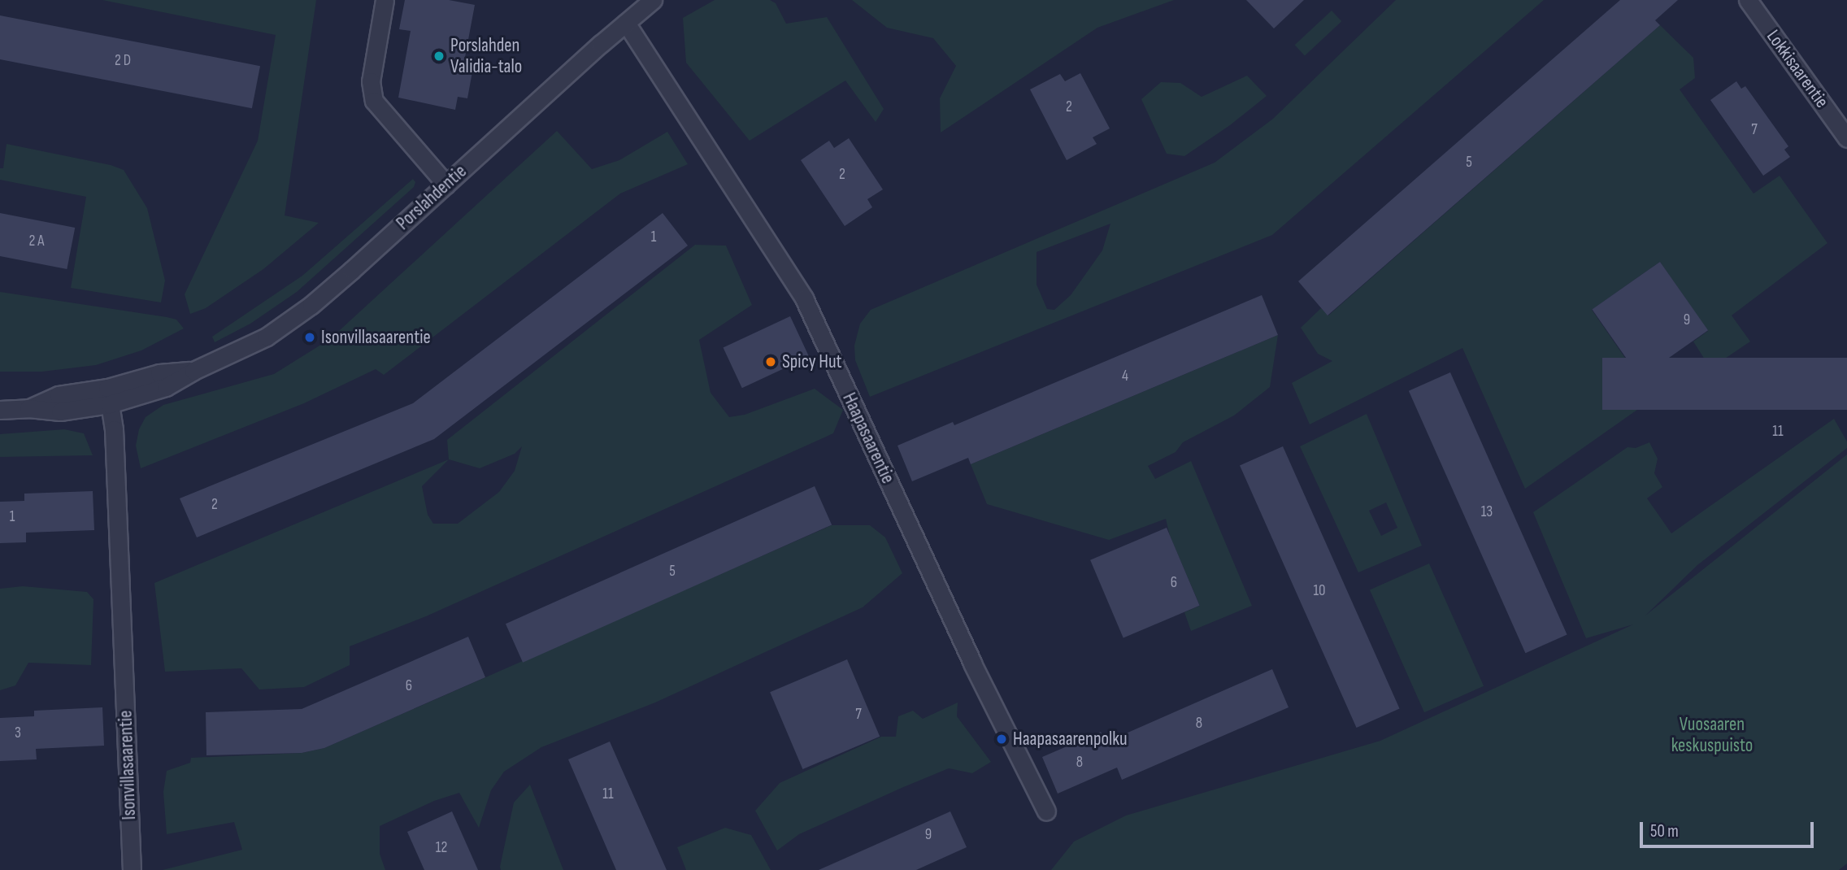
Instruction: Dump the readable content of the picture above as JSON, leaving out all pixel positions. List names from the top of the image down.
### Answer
{
  "streets": {
    "street": [
      "Lokkisaarentie",
      "Porslahdentie",
      "Haapasaarentie",
      "Isonvillasaarentie"
    ]
  },
  "crossings": [
    ["Porslahdentie", "Haapasaarentie"],
    ["Porslahdentie", "Isonvillasaarentie"]
  ],
  "parks": ["Vuosaaren keskuspuisto"],
  "places": [
    "Porslahden Validia-talo",
    "Isonvillasaarentie",
    "Spicy Hut",
    "Haapasaarenpolku"
  ],
  "house_numbers": [
    "2 D",
    "2",
    "7",
    "5",
    "2",
    "1",
    "2 A",
    "9",
    "4",
    "11",
    "2",
    "13",
    "1",
    "5",
    "6",
    "10",
    "6",
    "7",
    "8",
    "3",
    "8",
    "11",
    "9",
    "12"
  ],
  "scale_bar": "50 m"
}
